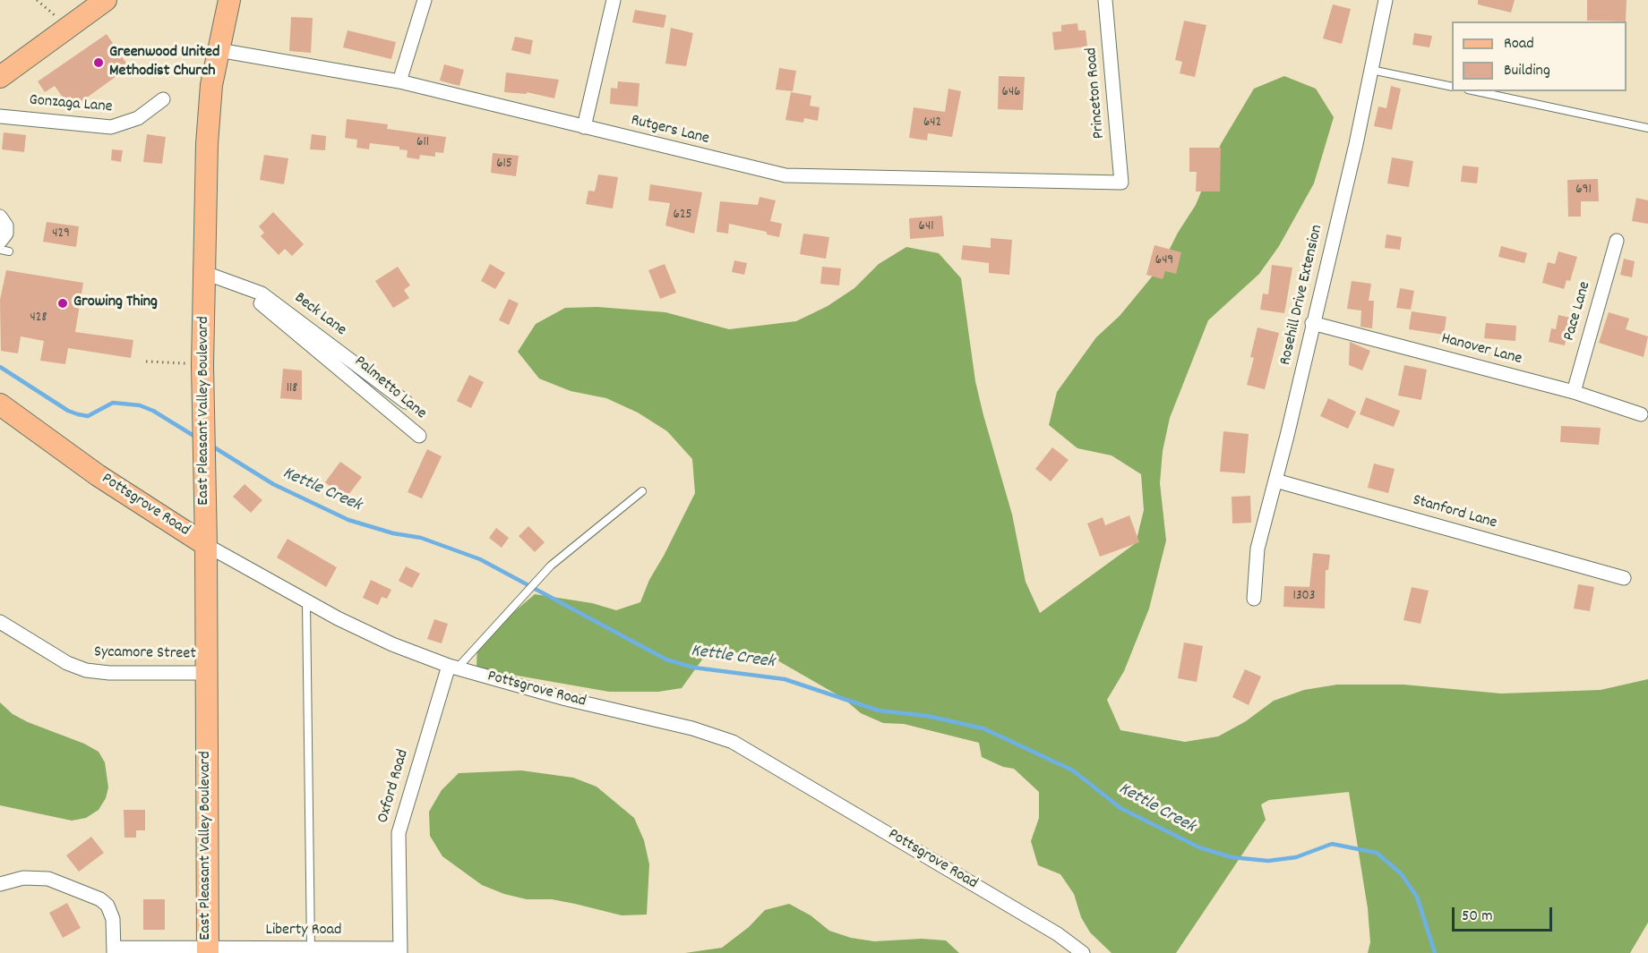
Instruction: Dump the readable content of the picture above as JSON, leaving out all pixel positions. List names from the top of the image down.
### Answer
{
  "streets": {
    "main road": ["East Pleasant Valley Boulevard", "Pottsgrove Road"],
    "street": [
      "Princeton Road",
      "Gonzaga Lane",
      "Rutgers Lane",
      "Rosehill Drive Extension",
      "Pace Lane",
      "Beck Lane",
      "Hanover Lane",
      "Palmetto Lane",
      "Stanford Lane",
      "Sycamore Street",
      "Oxford Road",
      "Liberty Road"
    ]
  },
  "crossings": [
    ["Princeton Road", "Rutgers Lane"],
    ["Rutgers Lane", "East Pleasant Valley Boulevard"],
    ["Rosehill Drive Extension", "Hanover Lane"],
    ["Rosehill Drive Extension", "Stanford Lane"],
    ["Pace Lane", "Hanover Lane"],
    ["Beck Lane", "Palmetto Lane"],
    ["Beck Lane", "East Pleasant Valley Boulevard"],
    ["East Pleasant Valley Boulevard", "Pottsgrove Road"],
    ["East Pleasant Valley Boulevard", "Sycamore Street"],
    ["East Pleasant Valley Boulevard", "Liberty Road"],
    ["Pottsgrove Road", "Oxford Road"],
    ["Oxford Road", "Liberty Road"]
  ],
  "water": ["Kettle Creek"],
  "places": ["Greenwood United Methodist Church", "Growing Thing"],
  "house_numbers": [
    "646",
    "642",
    "611",
    "615",
    "691",
    "625",
    "641",
    "429",
    "649",
    "428",
    "118",
    "1303"
  ],
  "legend": ["Road", "Building"],
  "scale_bar": "50 m"
}
